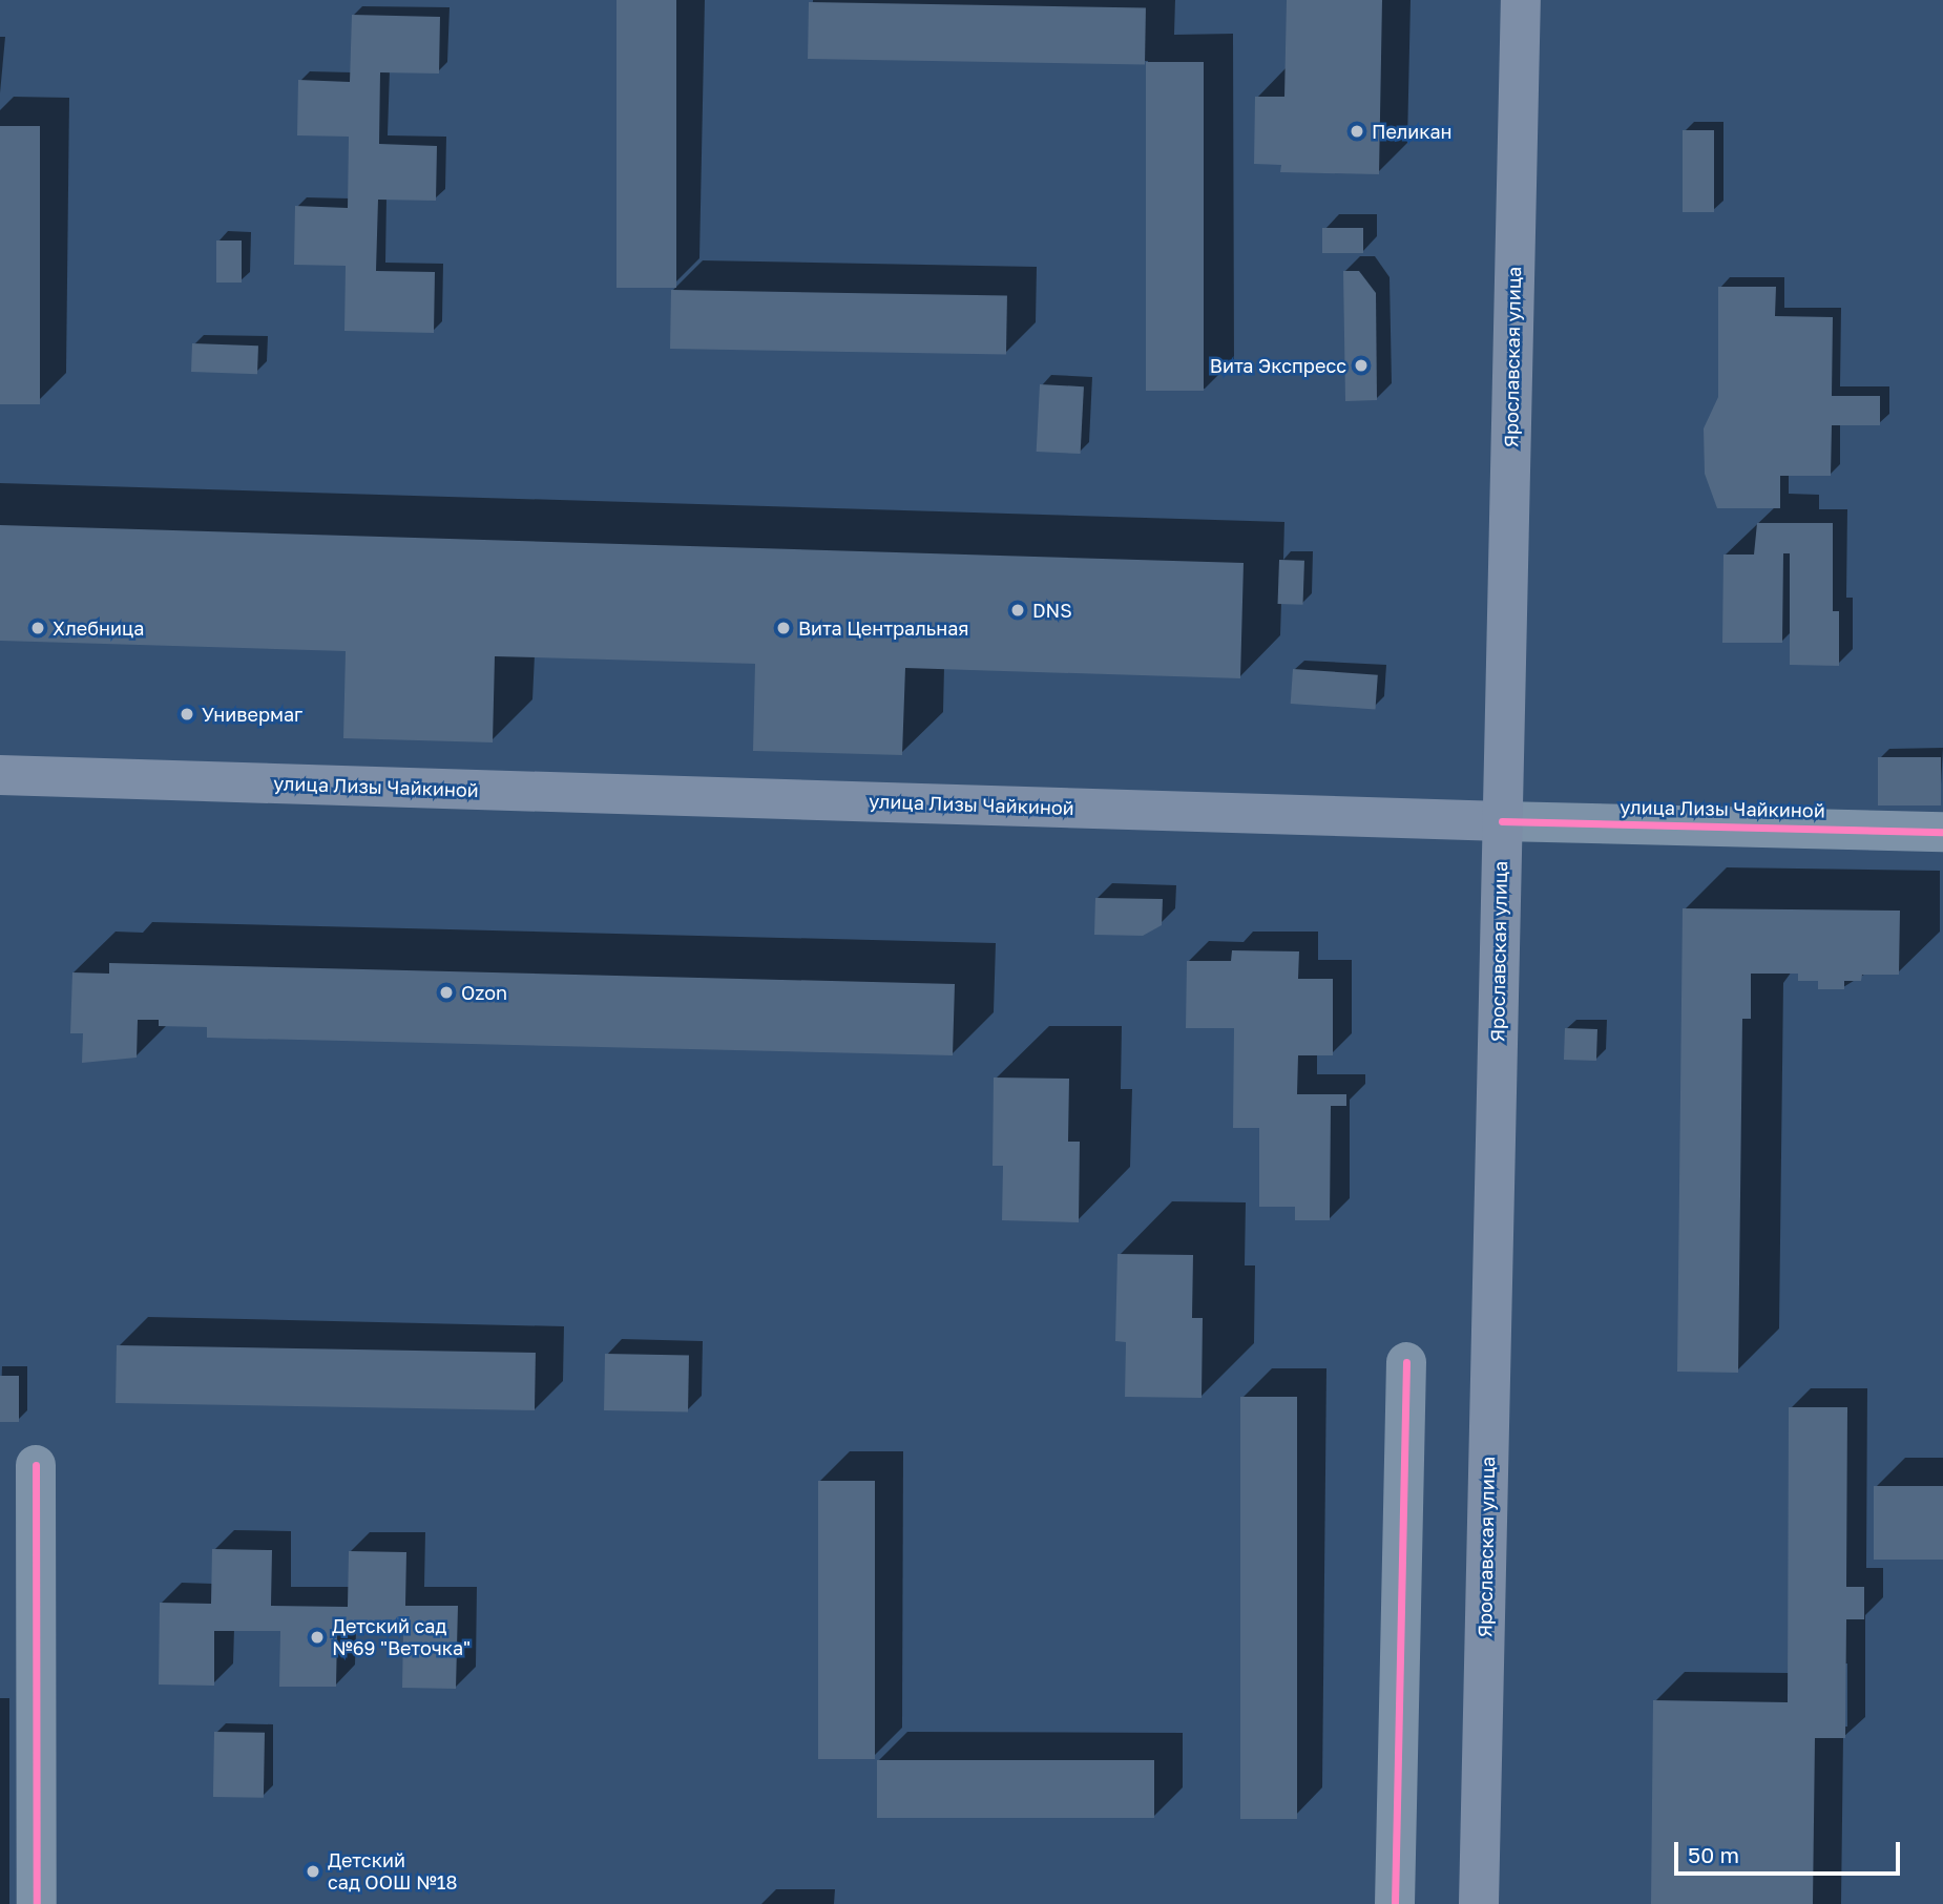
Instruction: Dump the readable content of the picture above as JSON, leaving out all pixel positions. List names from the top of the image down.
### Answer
{
  "streets": {
    "main road": ["Ярославская улица", "улица Лизы Чайкиной"]
  },
  "crossings": [
    ["Ярославская улица", "улица Лизы Чайкиной"]
  ],
  "places": [
    "Пеликан",
    "Вита Экспресс",
    "DNS",
    "Хлебница",
    "Вита Центральная",
    "Универмаг",
    "Ozon",
    "Детский сад №69 \"Веточка\"",
    "Детский сад ООШ №18"
  ],
  "scale_bar": "50 m"
}
